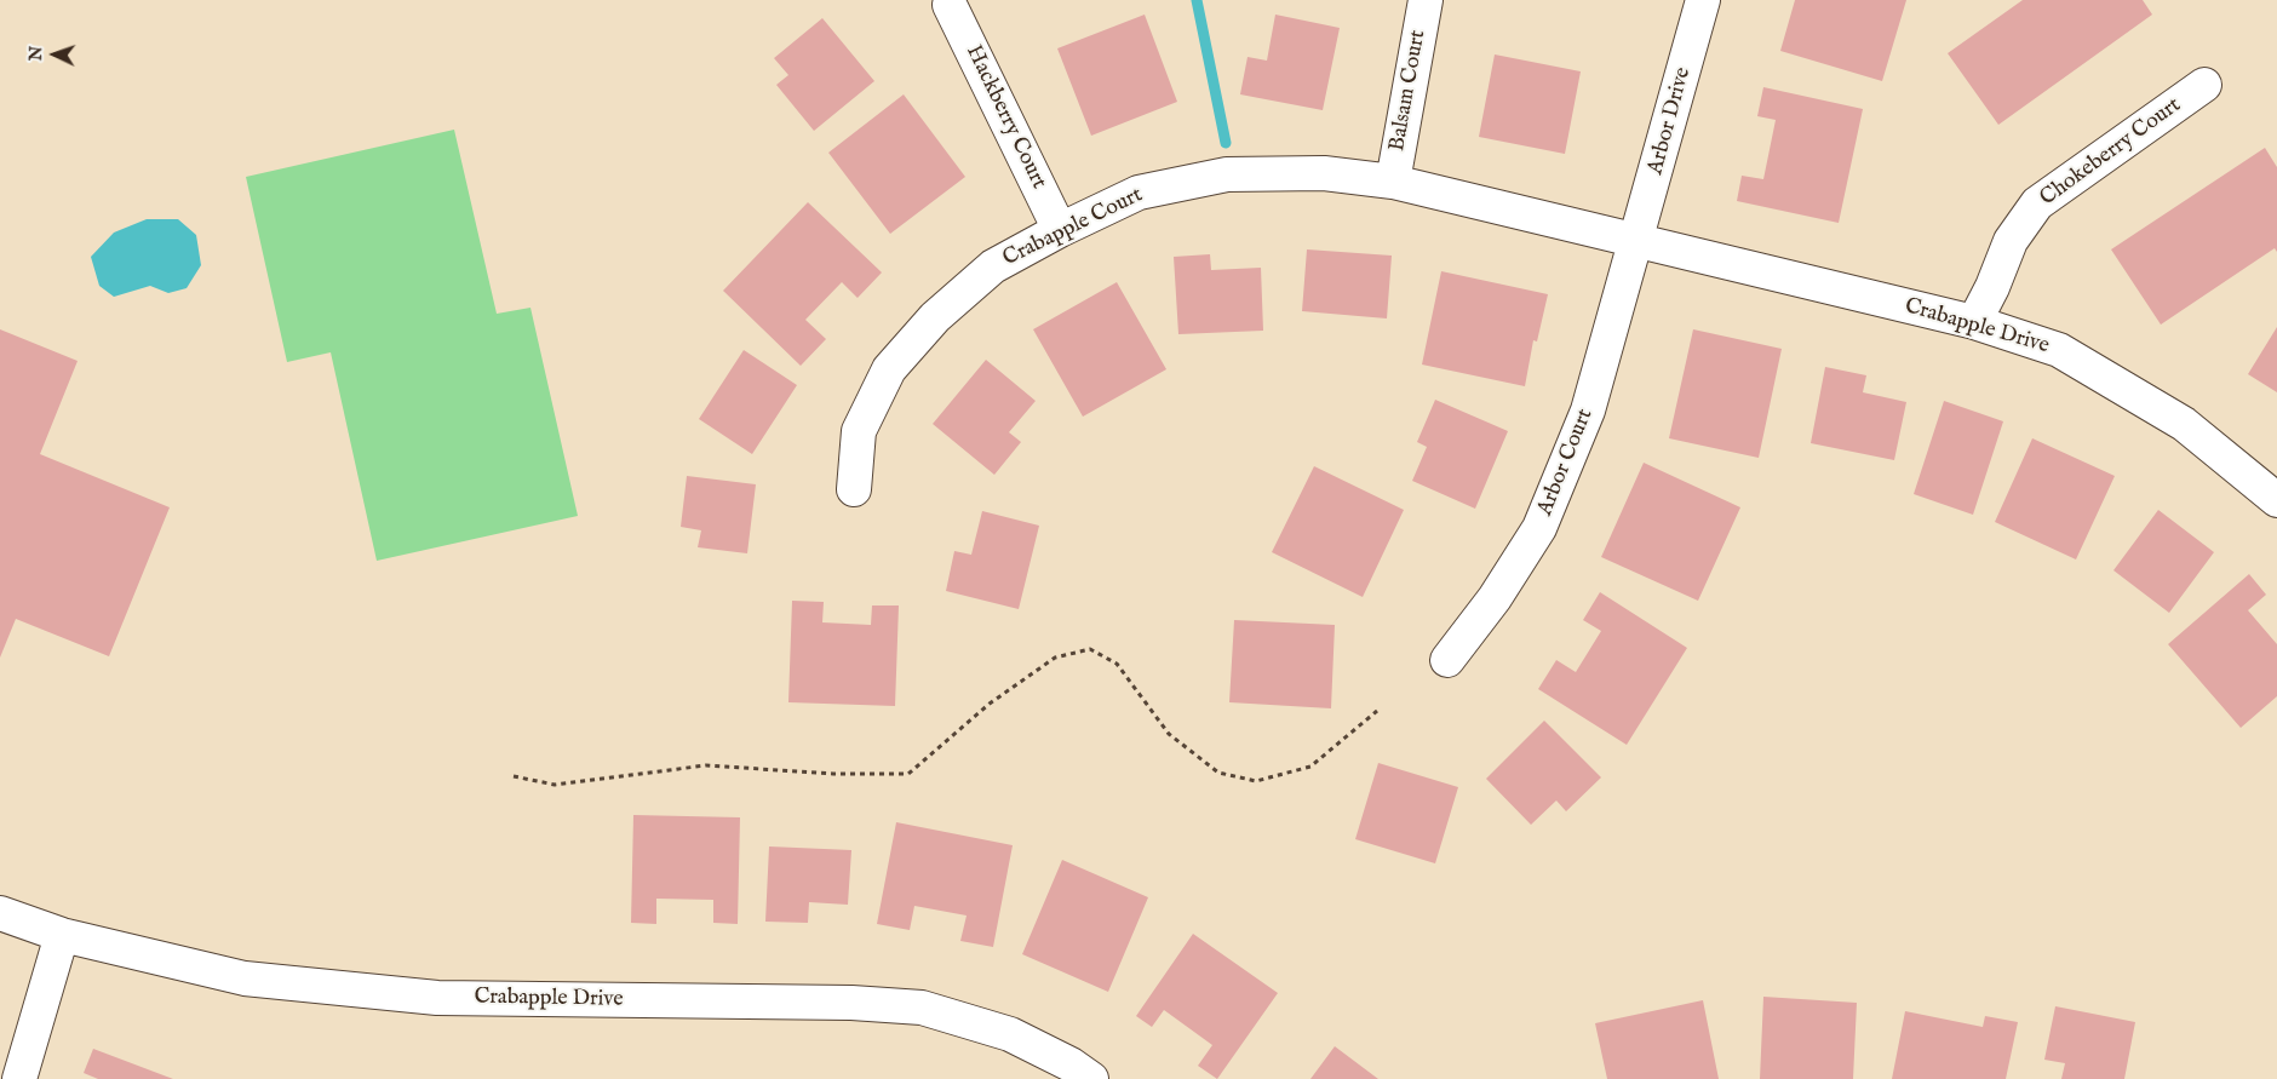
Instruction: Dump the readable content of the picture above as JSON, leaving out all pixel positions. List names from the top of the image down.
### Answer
{
  "streets": {
    "street": [
      "Balsam Court",
      "Hackberry Court",
      "Arbor Drive",
      "Chokeberry Court",
      "Crabapple Court",
      "Crabapple Drive",
      "Arbor Court"
    ]
  },
  "crossings": [
    ["Balsam Court", "Crabapple Court"],
    ["Hackberry Court", "Crabapple Court"],
    ["Arbor Drive", "Crabapple Court"],
    ["Arbor Drive", "Crabapple Drive"],
    ["Arbor Drive", "Arbor Court"],
    ["Chokeberry Court", "Crabapple Drive"],
    ["Crabapple Court", "Crabapple Drive"],
    ["Crabapple Court", "Arbor Court"],
    ["Crabapple Drive", "Arbor Court"]
  ],
  "north": "left"
}
